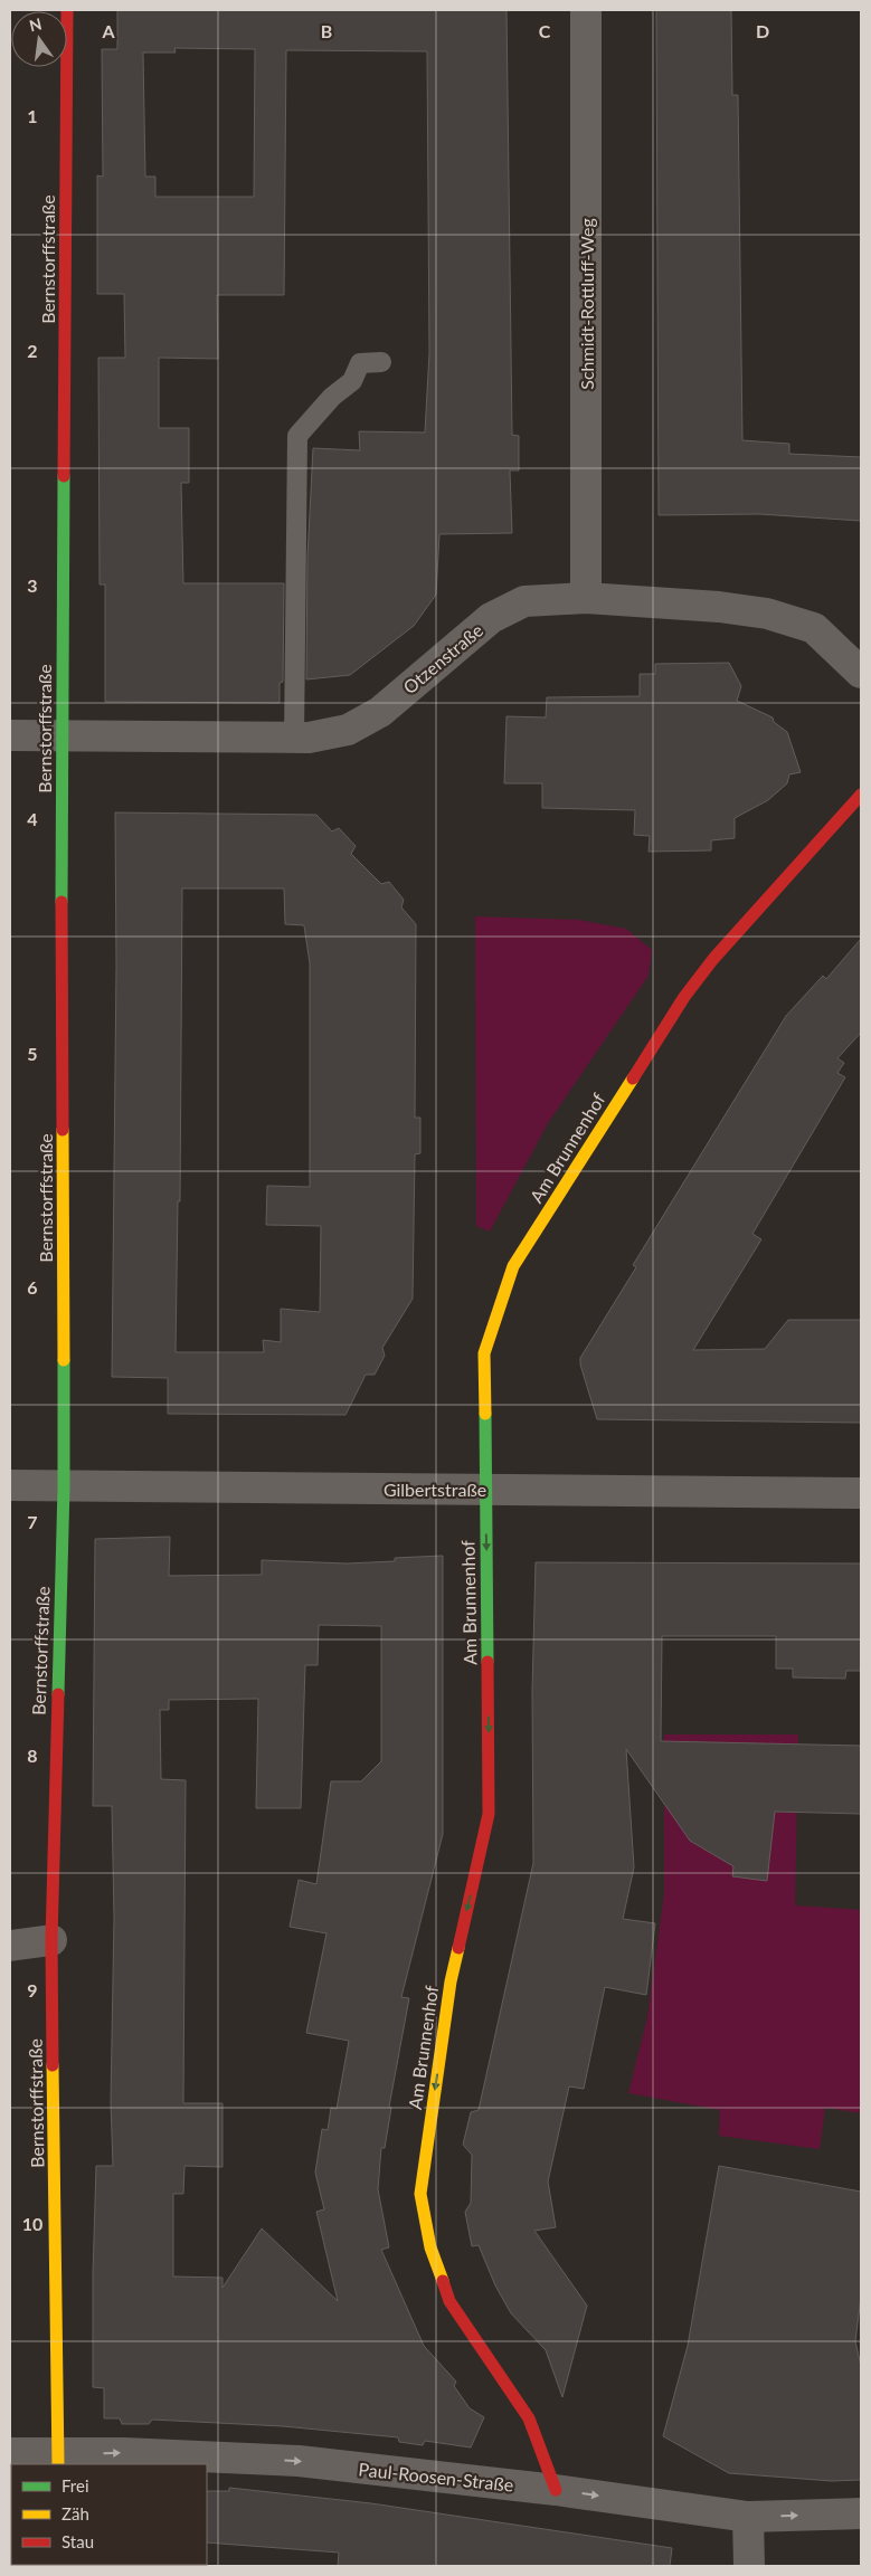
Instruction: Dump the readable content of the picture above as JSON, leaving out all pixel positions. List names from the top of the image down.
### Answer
{
  "streets": {
    "street": [
      "Bernstorffstraße",
      "Schmidt-Rottluff-Weg",
      "Otzenstraße",
      "Am Brunnenhof",
      "Gilbertstraße",
      "Paul-Roosen-Straße"
    ]
  },
  "crossings": [
    ["Bernstorffstraße", "Otzenstraße"],
    ["Bernstorffstraße", "Gilbertstraße"],
    ["Bernstorffstraße", "Paul-Roosen-Straße"],
    ["Schmidt-Rottluff-Weg", "Otzenstraße"],
    ["Am Brunnenhof", "Gilbertstraße"],
    ["Am Brunnenhof", "Paul-Roosen-Straße"]
  ],
  "one_way": ["Am Brunnenhof", "Paul-Roosen-Straße"],
  "legend": ["Frei", "Zäh", "Stau"],
  "north": "top",
  "grid": {
    "columns": [
      "A",
      "B",
      "C",
      "D"
    ],
    "rows": [
      "1",
      "2",
      "3",
      "4",
      "5",
      "6",
      "7",
      "8",
      "9",
      "10"
    ]
  }
}
